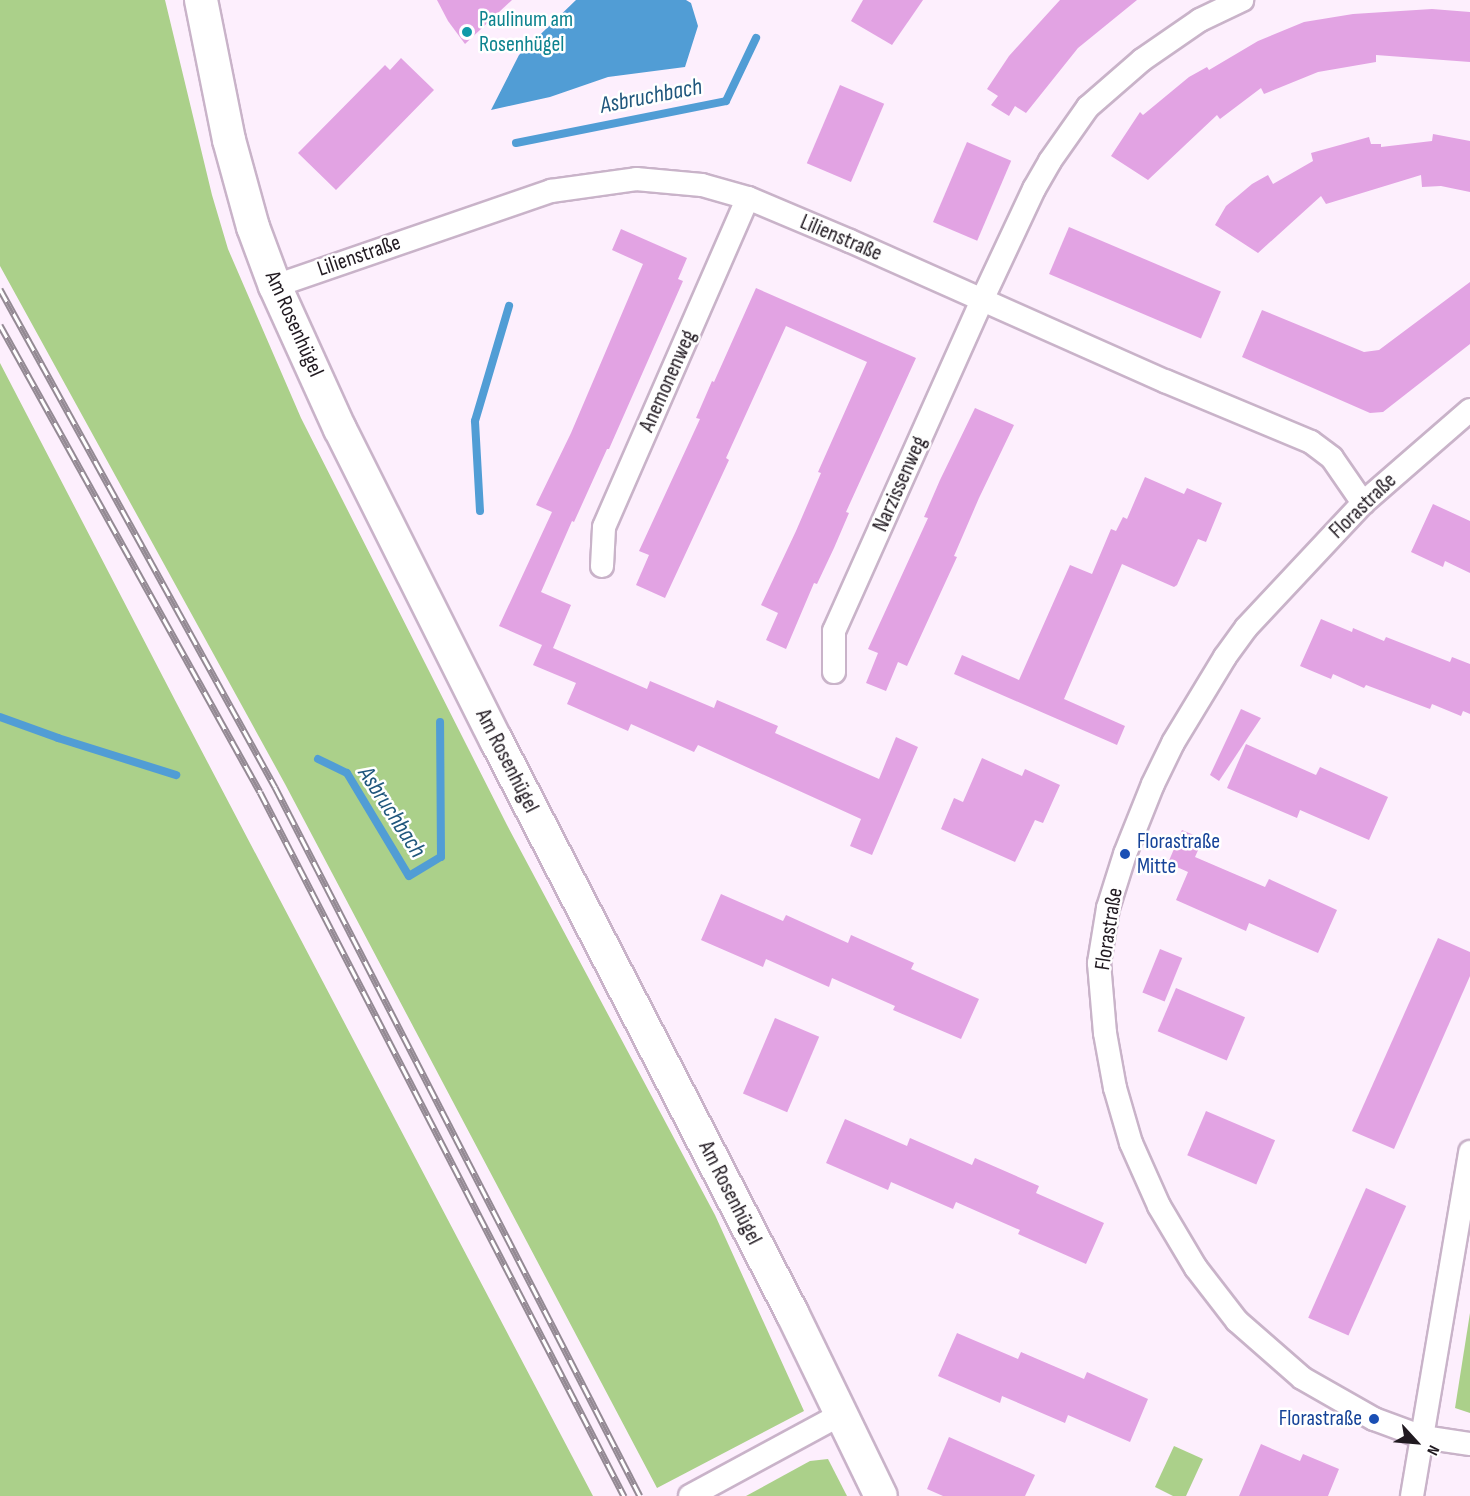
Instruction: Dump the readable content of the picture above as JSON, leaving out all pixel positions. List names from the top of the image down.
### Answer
{
  "streets": {
    "street": [
      "Lilienstraße",
      "Am Rosenhügel",
      "Anemonenweg",
      "Narzissenweg",
      "Florastraße"
    ]
  },
  "crossings": [
    ["Lilienstraße", "Am Rosenhügel"],
    ["Lilienstraße", "Anemonenweg"],
    ["Lilienstraße", "Narzissenweg"],
    ["Lilienstraße", "Florastraße"]
  ],
  "water": ["Asbruchbach"],
  "places": ["Paulinum am Rosenhügel", "Florastraße Mitte", "Florastraße"],
  "north": "bottom right"
}
